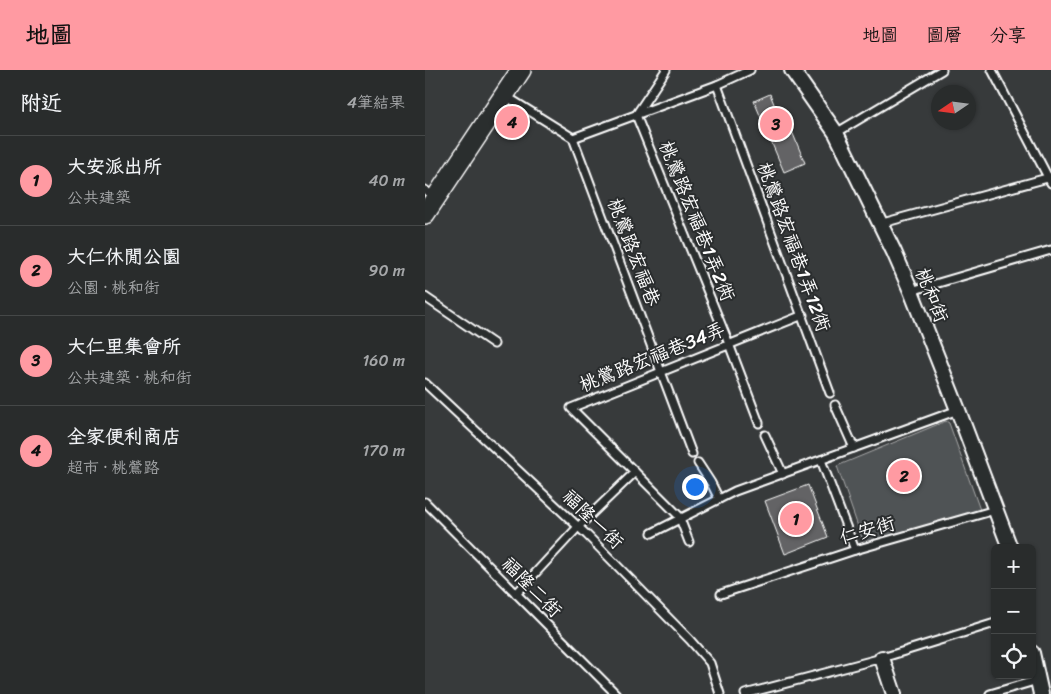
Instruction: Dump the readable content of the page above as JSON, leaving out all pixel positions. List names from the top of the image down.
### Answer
{
  "streets": {
    "street": ["桃和街"],
    "lane": [
      "桃鶯路宏福巷1弄2衖",
      "桃鶯路宏福巷1弄12衖",
      "桃鶯路宏福巷",
      "桃鶯路宏福巷34弄",
      "福隆一街",
      "仁安街",
      "福隆二街"
    ]
  },
  "crossings": [
    ["桃鶯路宏福巷1弄2衖", "桃鶯路宏福巷34弄"],
    ["桃鶯路宏福巷1弄12衖", "桃鶯路宏福巷34弄"],
    ["桃鶯路宏福巷", "桃鶯路宏福巷34弄"],
    ["桃和街", "仁安街"]
  ],
  "north": "left",
  "page": {
    "header": "地圖",
    "nav": ["地圖", "圖層", "分享"],
    "heading": ["附近", "4筆結果"],
    "pins": [
      "4",
      "3",
      "2",
      "1"
    ],
    "list": [
      {
        "mark": "1",
        "name": "大安派出所",
        "note": "公共建築",
        "value": "40 m"
      },
      {
        "mark": "2",
        "name": "大仁休閒公園",
        "note": "公園 · 桃和街",
        "value": "90 m"
      },
      {
        "mark": "3",
        "name": "大仁里集會所",
        "note": "公共建築 · 桃和街",
        "value": "160 m"
      },
      {
        "mark": "4",
        "name": "全家便利商店",
        "note": "超市 · 桃鶯路",
        "value": "170 m"
      }
    ],
    "map_buttons": ["+", "−"]
  }
}
